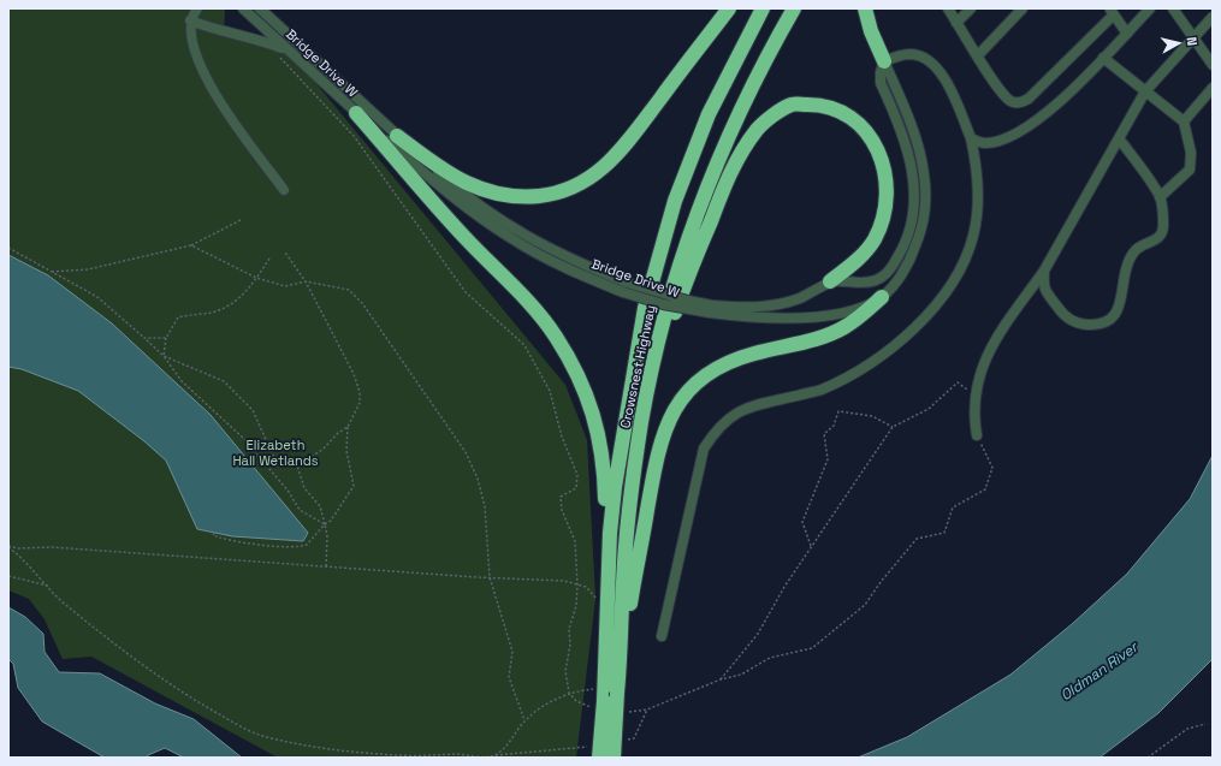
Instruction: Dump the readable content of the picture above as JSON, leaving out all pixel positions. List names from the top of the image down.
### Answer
{
  "streets": {
    "highway": ["Crowsnest Highway"],
    "street": ["Bridge Drive W"]
  },
  "water": ["Oldman River"],
  "parks": ["Elizabeth Hall Wetlands"],
  "north": "right"
}
